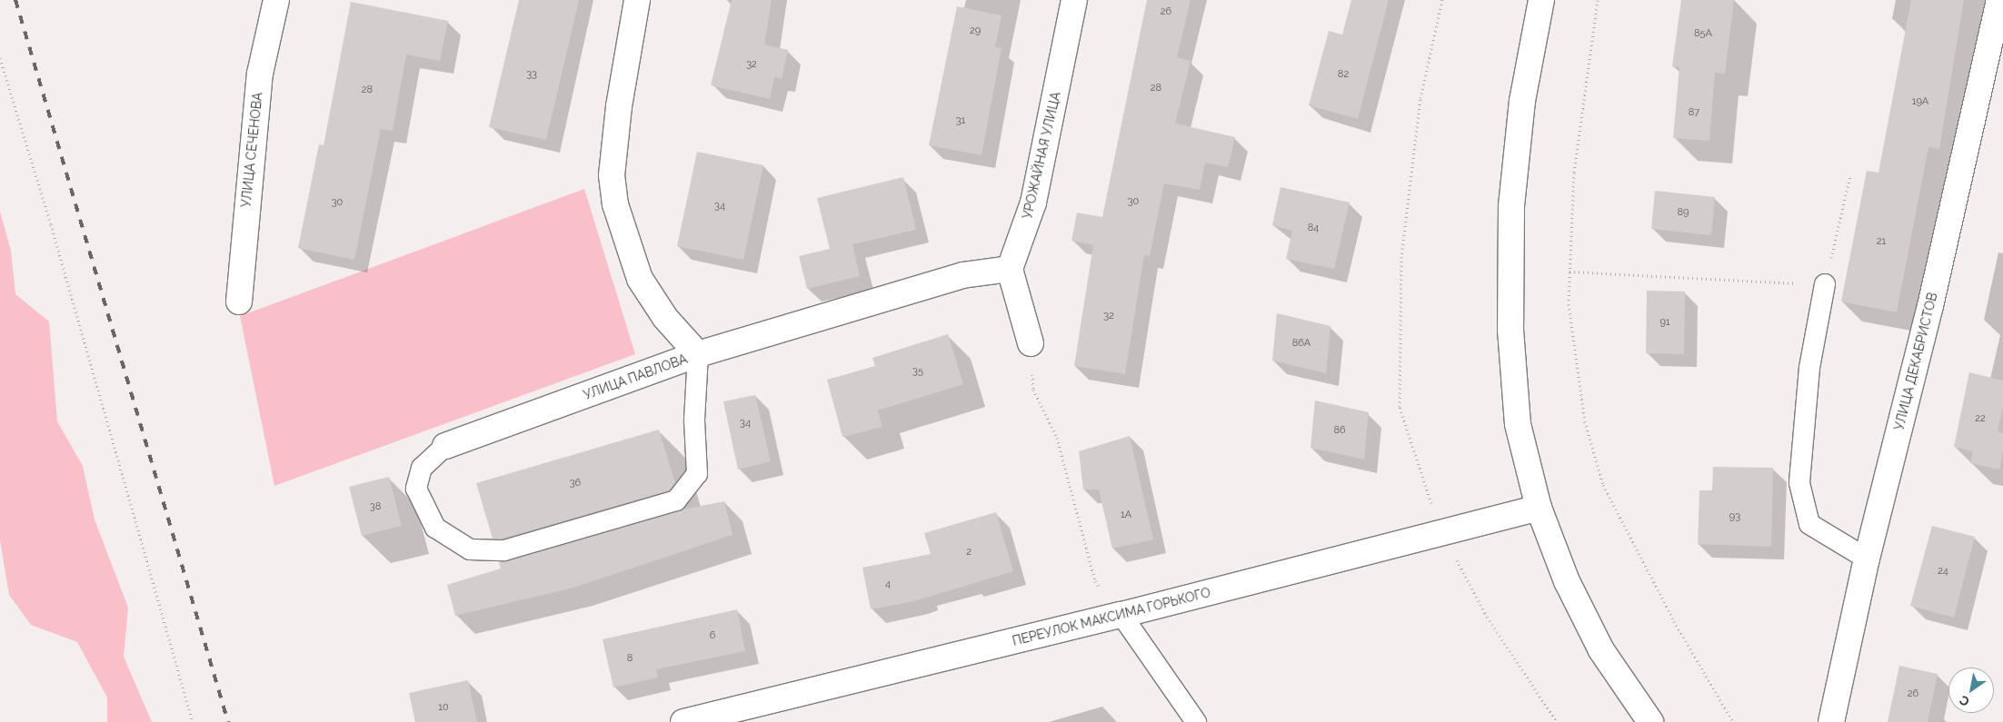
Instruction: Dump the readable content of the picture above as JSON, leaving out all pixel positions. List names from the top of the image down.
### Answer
{
  "streets": {
    "street": [
      "УЛИЦА СЕЧЕНОВА",
      "УРОЖАЙНАЯ УЛИЦА",
      "УЛИЦА ДЕКАБРИСТОВ",
      "УЛИЦА ПАВЛОВА",
      "ПЕРЕУЛОК МАКСИМА ГОРЬКОГО"
    ]
  },
  "house_numbers": [
    "26",
    "29",
    "85А",
    "32",
    "33",
    "82",
    "28",
    "28",
    "19А",
    "87",
    "31",
    "30",
    "30",
    "34",
    "89",
    "84",
    "21",
    "32",
    "91",
    "86А",
    "35",
    "22",
    "34",
    "86",
    "36",
    "38",
    "1А",
    "93",
    "2",
    "24",
    "4",
    "6",
    "8",
    "26",
    "10"
  ],
  "north": "bottom left"
}
